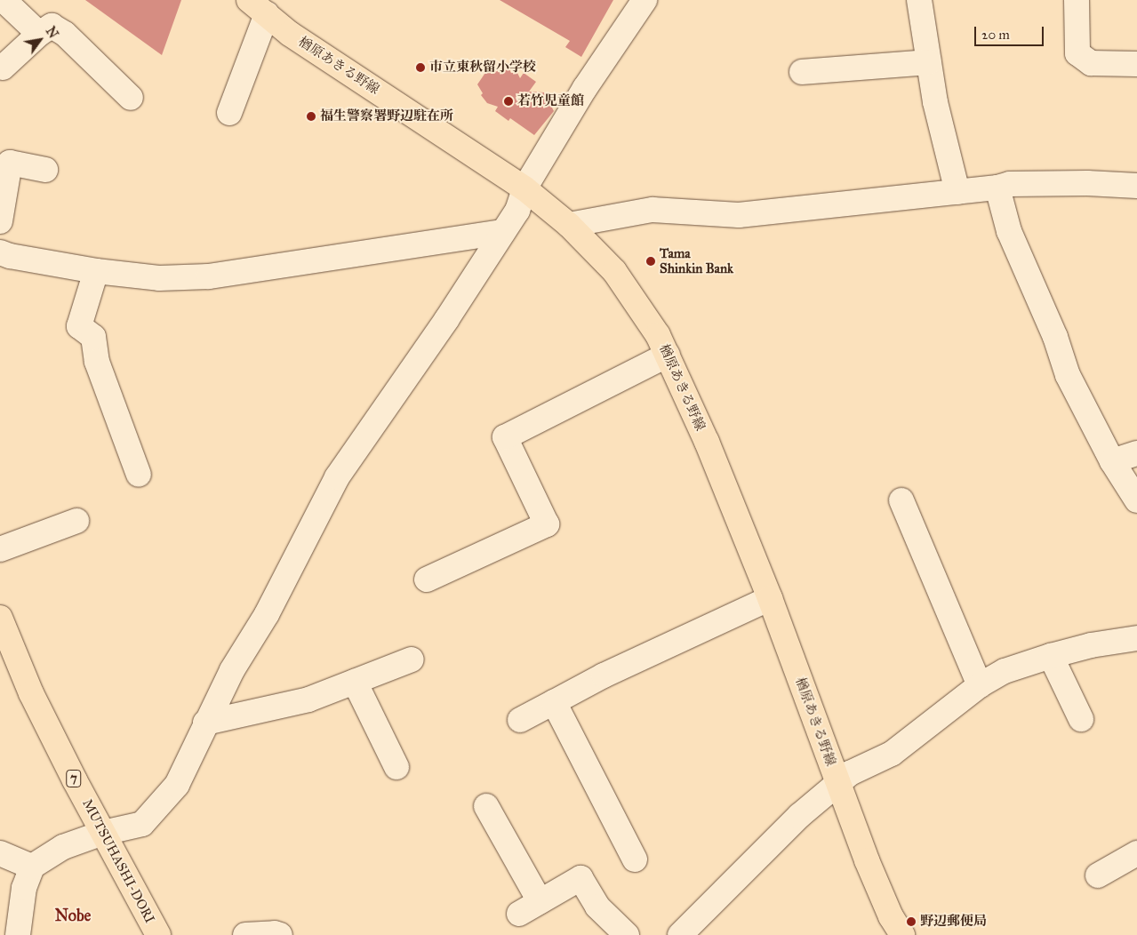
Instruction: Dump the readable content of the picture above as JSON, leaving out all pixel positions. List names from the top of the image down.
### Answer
{
  "streets": {
    "main road": ["楢原あきる野線", "7", "MUTSUHASHI-DORI"]
  },
  "districts": ["Nobe"],
  "places": [
    "市立東秋留小学校",
    "若竹児童館",
    "福生警察署野辺駐在所",
    "Tama Shinkin Bank",
    "野辺郵便局"
  ],
  "scale_bar": "20 m",
  "north": "top right"
}
